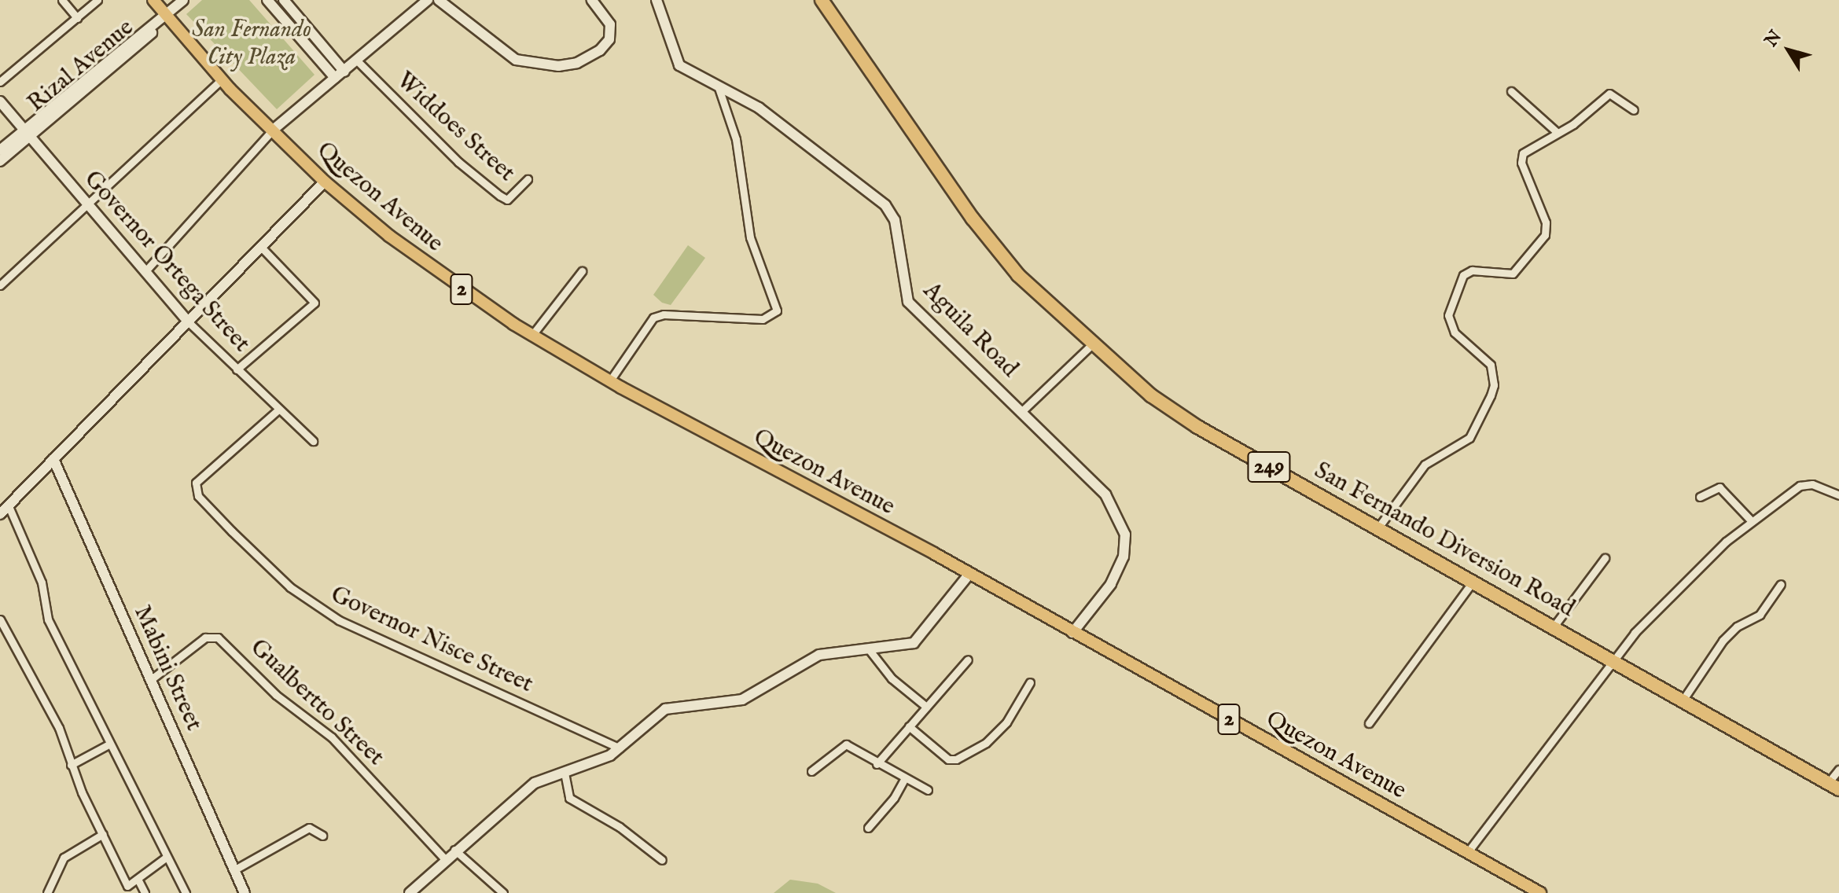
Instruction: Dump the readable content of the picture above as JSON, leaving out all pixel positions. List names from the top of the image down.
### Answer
{
  "streets": {
    "highway": ["249", "San Fernando Diversion Road"],
    "main road": ["Quezon Avenue", "2"],
    "street": [
      "Rizal Avenue",
      "Widdoes Street",
      "Governor Ortega Street",
      "Aguila Road",
      "Governor Nisce Street",
      "Mabini Street",
      "Gualbertto Street"
    ]
  },
  "crossings": [
    ["Rizal Avenue", "Quezon Avenue"],
    ["Rizal Avenue", "Governor Ortega Street"],
    ["Quezon Avenue", "Aguila Road"],
    ["Governor Ortega Street", "Governor Nisce Street"],
    ["Mabini Street", "Gualbertto Street"]
  ],
  "parks": ["San Fernando City Plaza"],
  "north": "top left"
}
